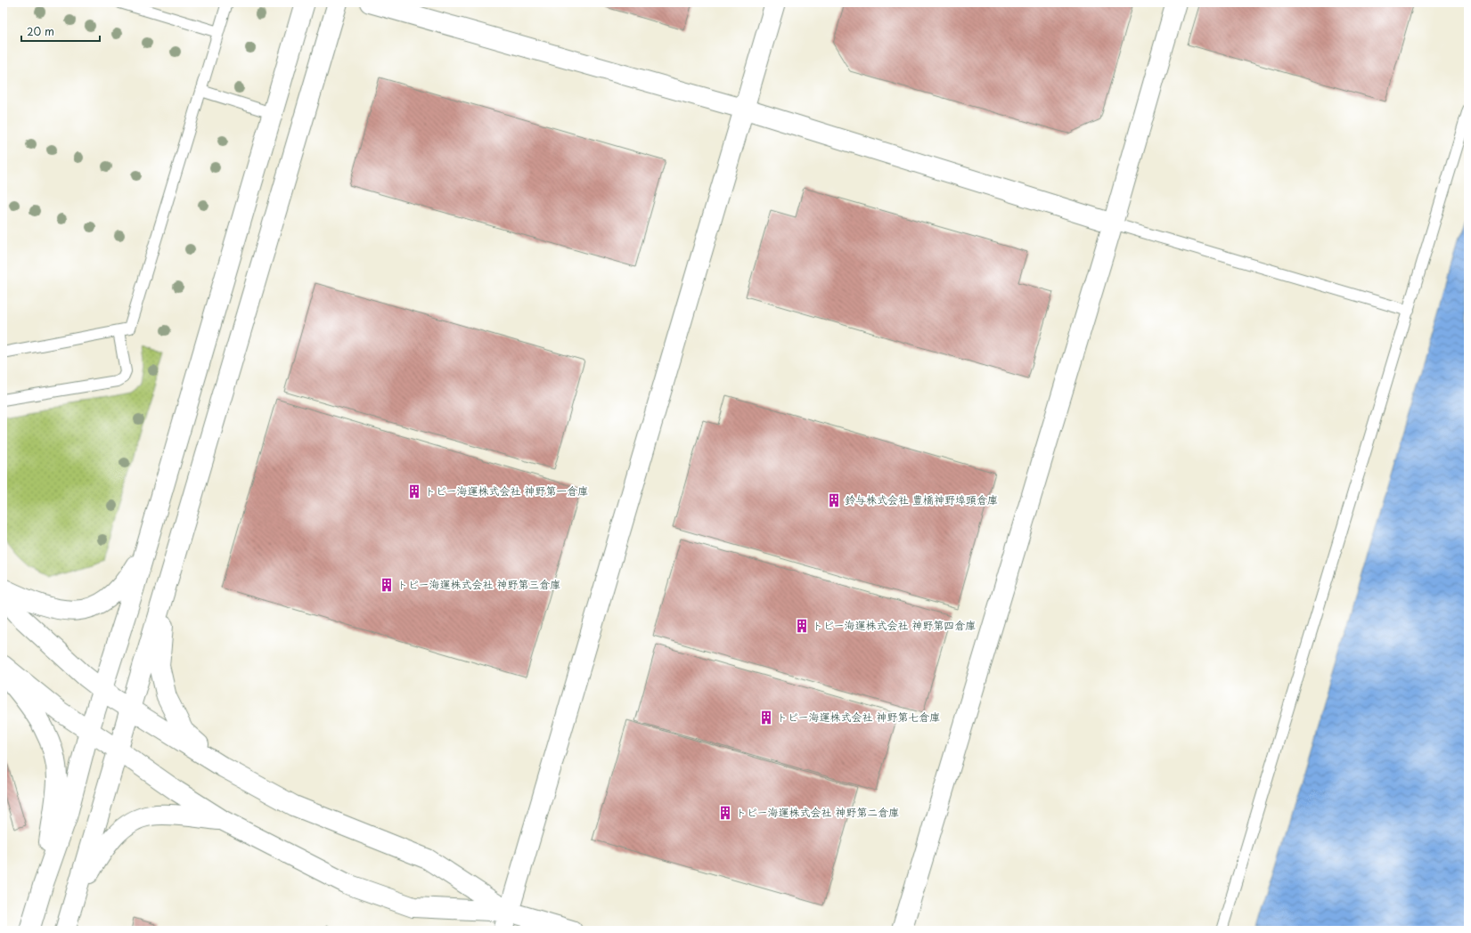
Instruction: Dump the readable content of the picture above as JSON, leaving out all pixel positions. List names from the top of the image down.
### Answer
{
  "places": {
    "building": [
      "トピー海運株式会社 神野第一倉庫",
      "鈴与株式会社 豊橋神野埠頭倉庫",
      "トピー海運株式会社 神野第三倉庫",
      "トピー海運株式会社 神野第四倉庫",
      "トピー海運株式会社 神野第七倉庫",
      "トピー海運株式会社 神野第二倉庫"
    ]
  },
  "scale_bar": "20 m"
}
